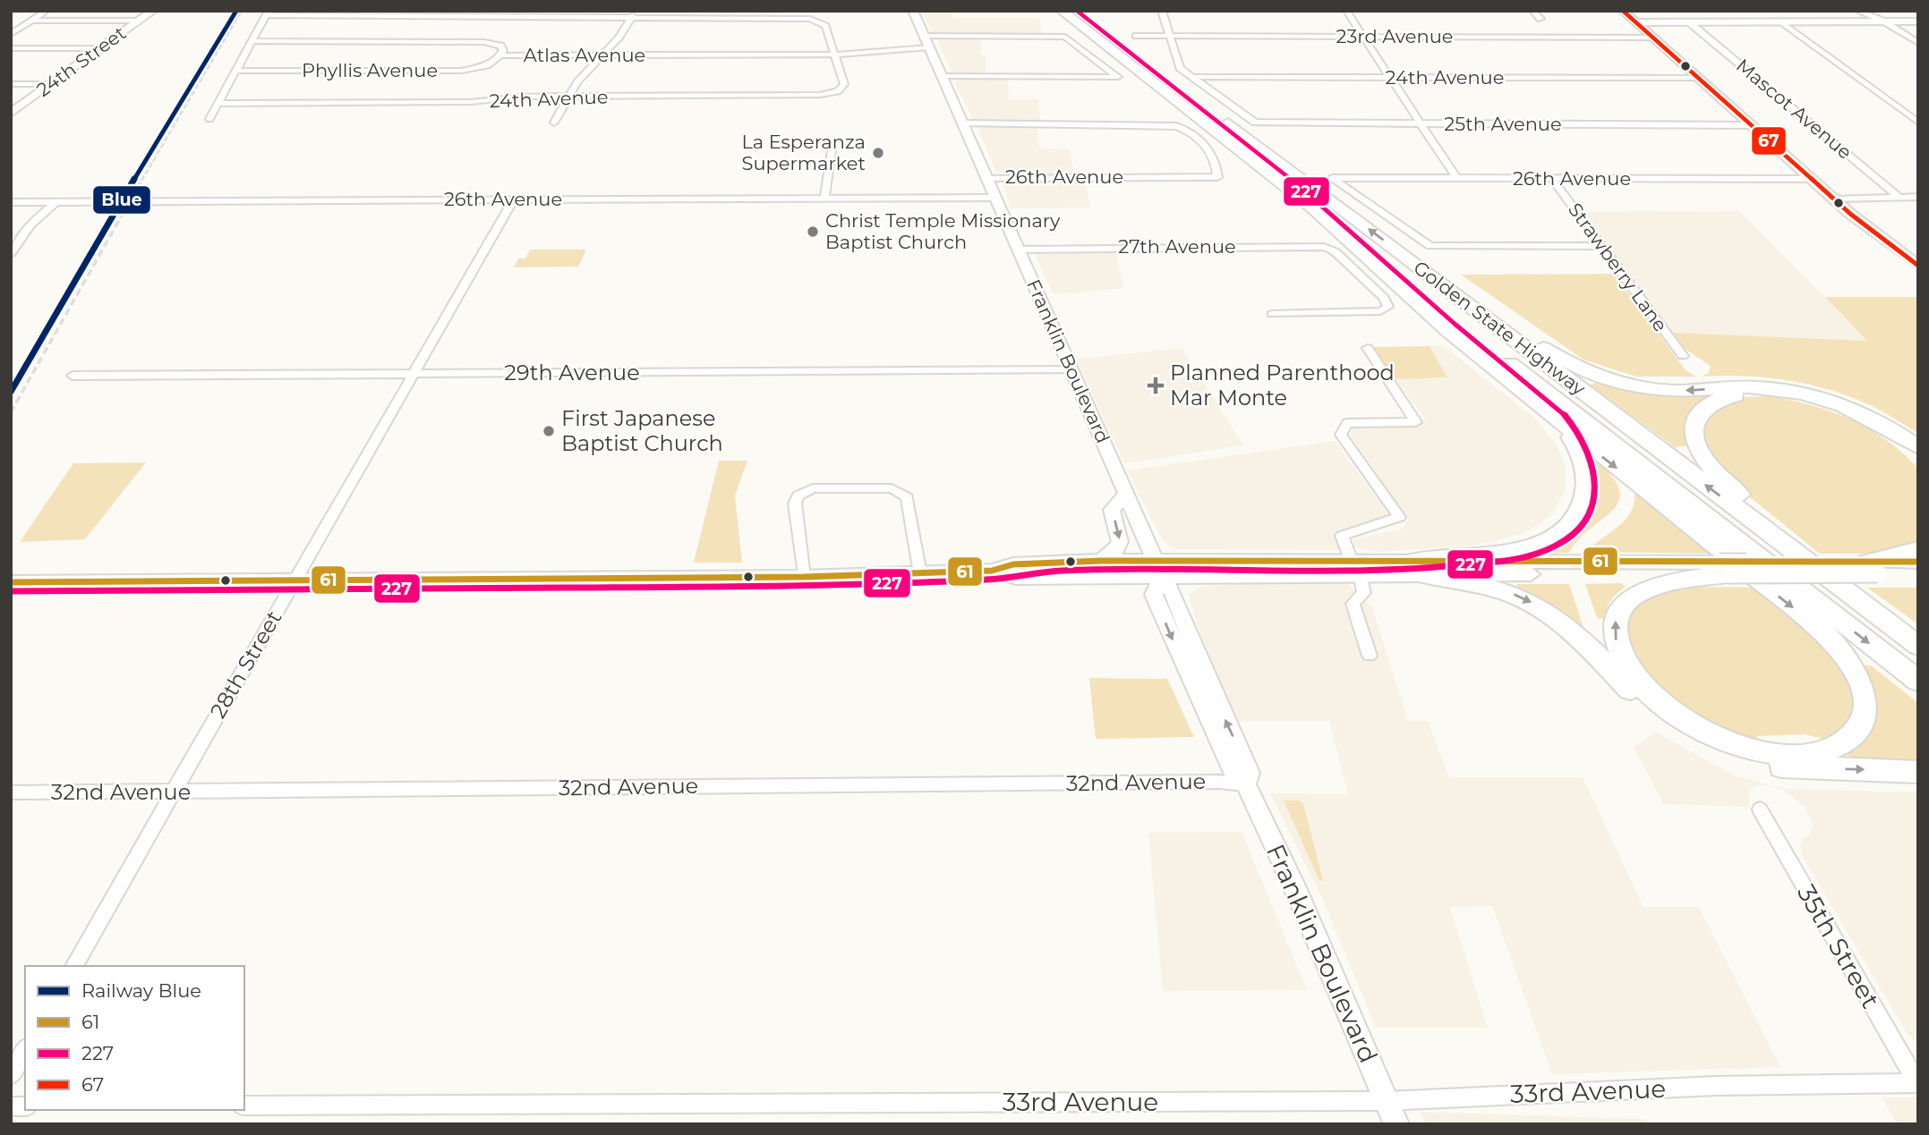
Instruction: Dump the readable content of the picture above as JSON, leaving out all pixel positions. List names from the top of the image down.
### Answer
{
  "streets": {
    "highway": ["Golden State Highway"],
    "main road": ["24th Street", "Franklin Boulevard"],
    "street": [
      "23rd Avenue",
      "Atlas Avenue",
      "Phyllis Avenue",
      "24th Avenue",
      "Mascot Avenue",
      "25th Avenue",
      "26th Avenue",
      "27th Avenue",
      "Strawberry Lane",
      "29th Avenue",
      "28th Street",
      "32nd Avenue",
      "35th Street",
      "33rd Avenue"
    ]
  },
  "crossings": [
    ["Atlas Avenue", "Phyllis Avenue"],
    ["Atlas Avenue", "24th Avenue"],
    ["Atlas Avenue", "Franklin Boulevard"],
    ["24th Avenue", "25th Avenue"],
    ["26th Avenue", "Strawberry Lane"],
    ["26th Avenue", "Franklin Boulevard"],
    ["26th Avenue", "28th Street"],
    ["27th Avenue", "Franklin Boulevard"],
    ["Franklin Boulevard", "29th Avenue"],
    ["Franklin Boulevard", "32nd Avenue"],
    ["Franklin Boulevard", "33rd Avenue"],
    ["29th Avenue", "28th Street"],
    ["28th Street", "32nd Avenue"],
    ["35th Street", "33rd Avenue"]
  ],
  "places": {
    "other": ["La Esperanza Supermarket", "Christ Temple Missionary Baptist Church", "First Japanese Baptist Church"],
    "health": ["Planned Parenthood Mar Monte"]
  },
  "lines": [
    "rail line Blue",
    "transit line 227",
    "transit line 67",
    "transit line 61"
  ],
  "legend": [
    "Railway Blue",
    "61",
    "227",
    "67"
  ]
}
